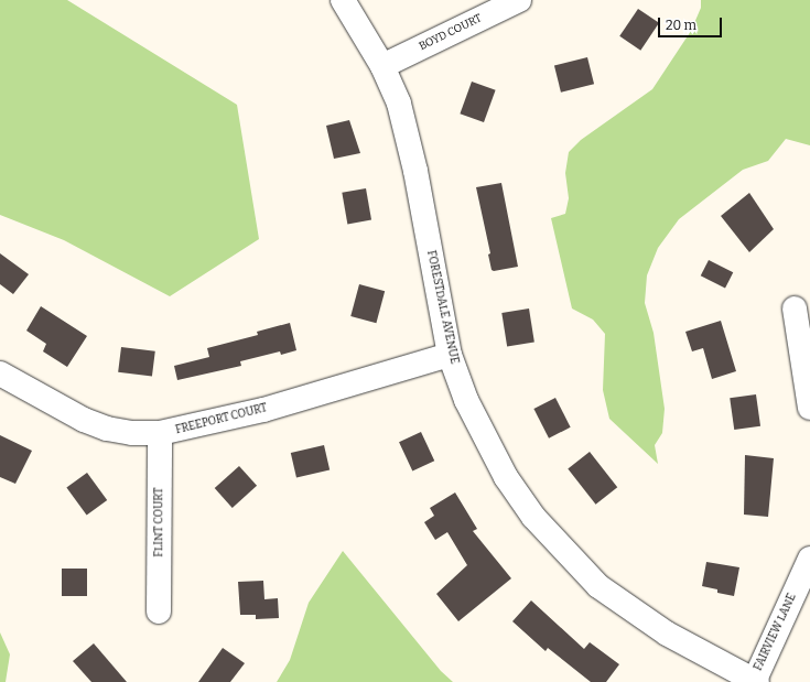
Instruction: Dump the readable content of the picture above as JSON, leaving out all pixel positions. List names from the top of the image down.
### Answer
{
  "streets": {
    "street": [
      "BOYD COURT",
      "FORESTDALE AVENUE",
      "FREEPORT COURT",
      "FLINT COURT",
      "FAIRVIEW LANE"
    ]
  },
  "crossings": [
    ["BOYD COURT", "FORESTDALE AVENUE"],
    ["FORESTDALE AVENUE", "FREEPORT COURT"],
    ["FORESTDALE AVENUE", "FAIRVIEW LANE"],
    ["FREEPORT COURT", "FLINT COURT"]
  ],
  "scale_bar": "20 m"
}
